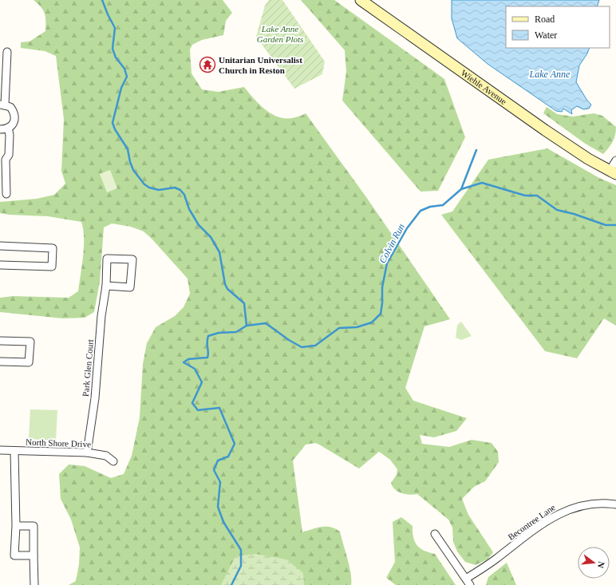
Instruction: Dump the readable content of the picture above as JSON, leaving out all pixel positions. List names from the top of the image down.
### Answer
{
  "streets": {
    "main road": ["Wiehle Avenue"],
    "street": ["Park Glen Court", "North Shore Drive", "Becontree Lane"]
  },
  "crossings": [
    ["Park Glen Court", "North Shore Drive"]
  ],
  "water": ["Lake Anne", "Colvin Run"],
  "parks": ["Lake Anne Garden Plots"],
  "places": {
    "temple": ["Unitarian Universalist Church in Reston"]
  },
  "legend": ["Road", "Water"],
  "north": "right"
}
